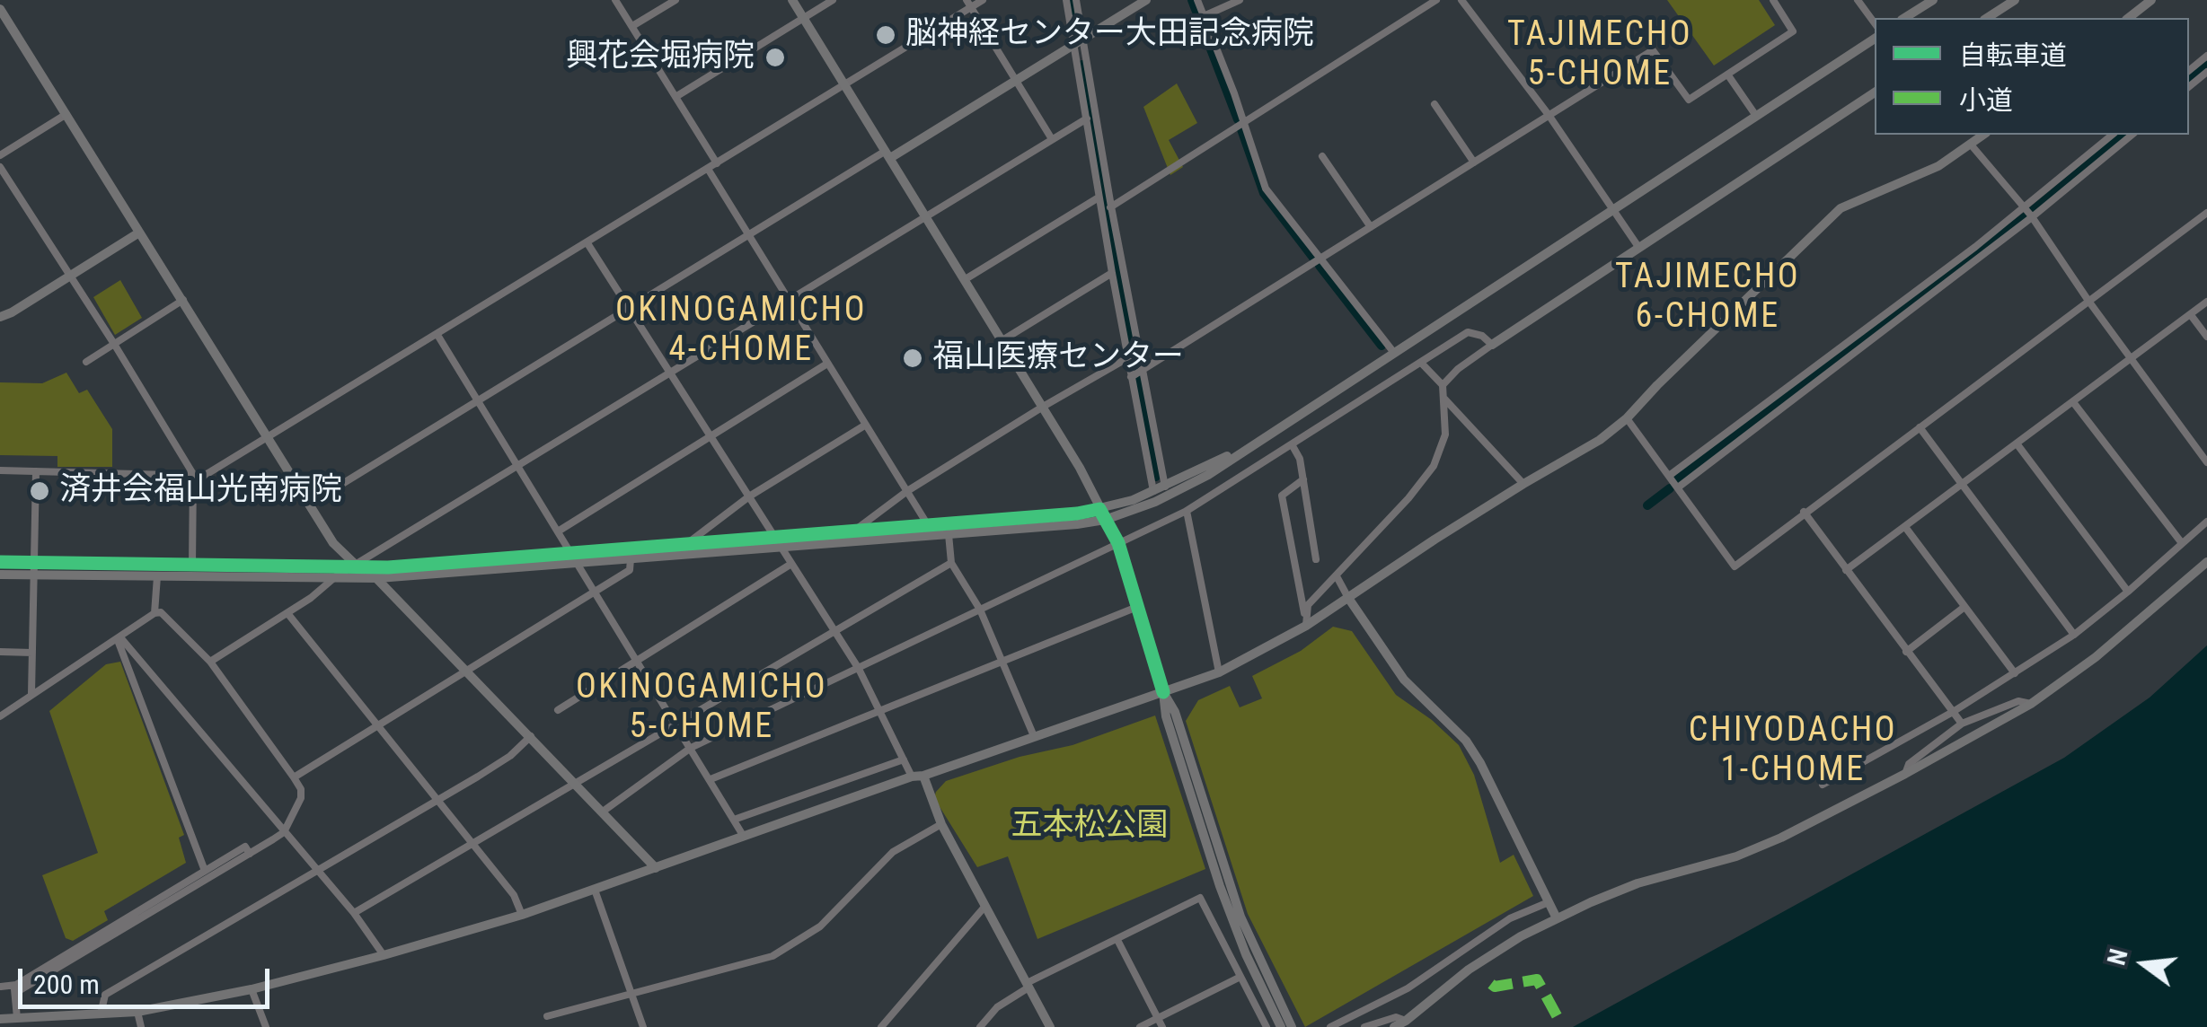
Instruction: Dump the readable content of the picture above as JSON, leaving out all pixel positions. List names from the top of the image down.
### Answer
{
  "districts": [
    "TAJIMECHO 5-CHOME",
    "TAJIMECHO 6-CHOME",
    "OKINOGAMICHO 4-CHOME",
    "OKINOGAMICHO 5-CHOME",
    "CHIYODACHO 1-CHOME"
  ],
  "parks": ["五本松公園"],
  "places": [
    "脳神経センター大田記念病院",
    "興花会堀病院",
    "福山医療センター",
    "済井会福山光南病院"
  ],
  "legend": ["自転車道", "小道"],
  "scale_bar": "200 m",
  "north": "left"
}
